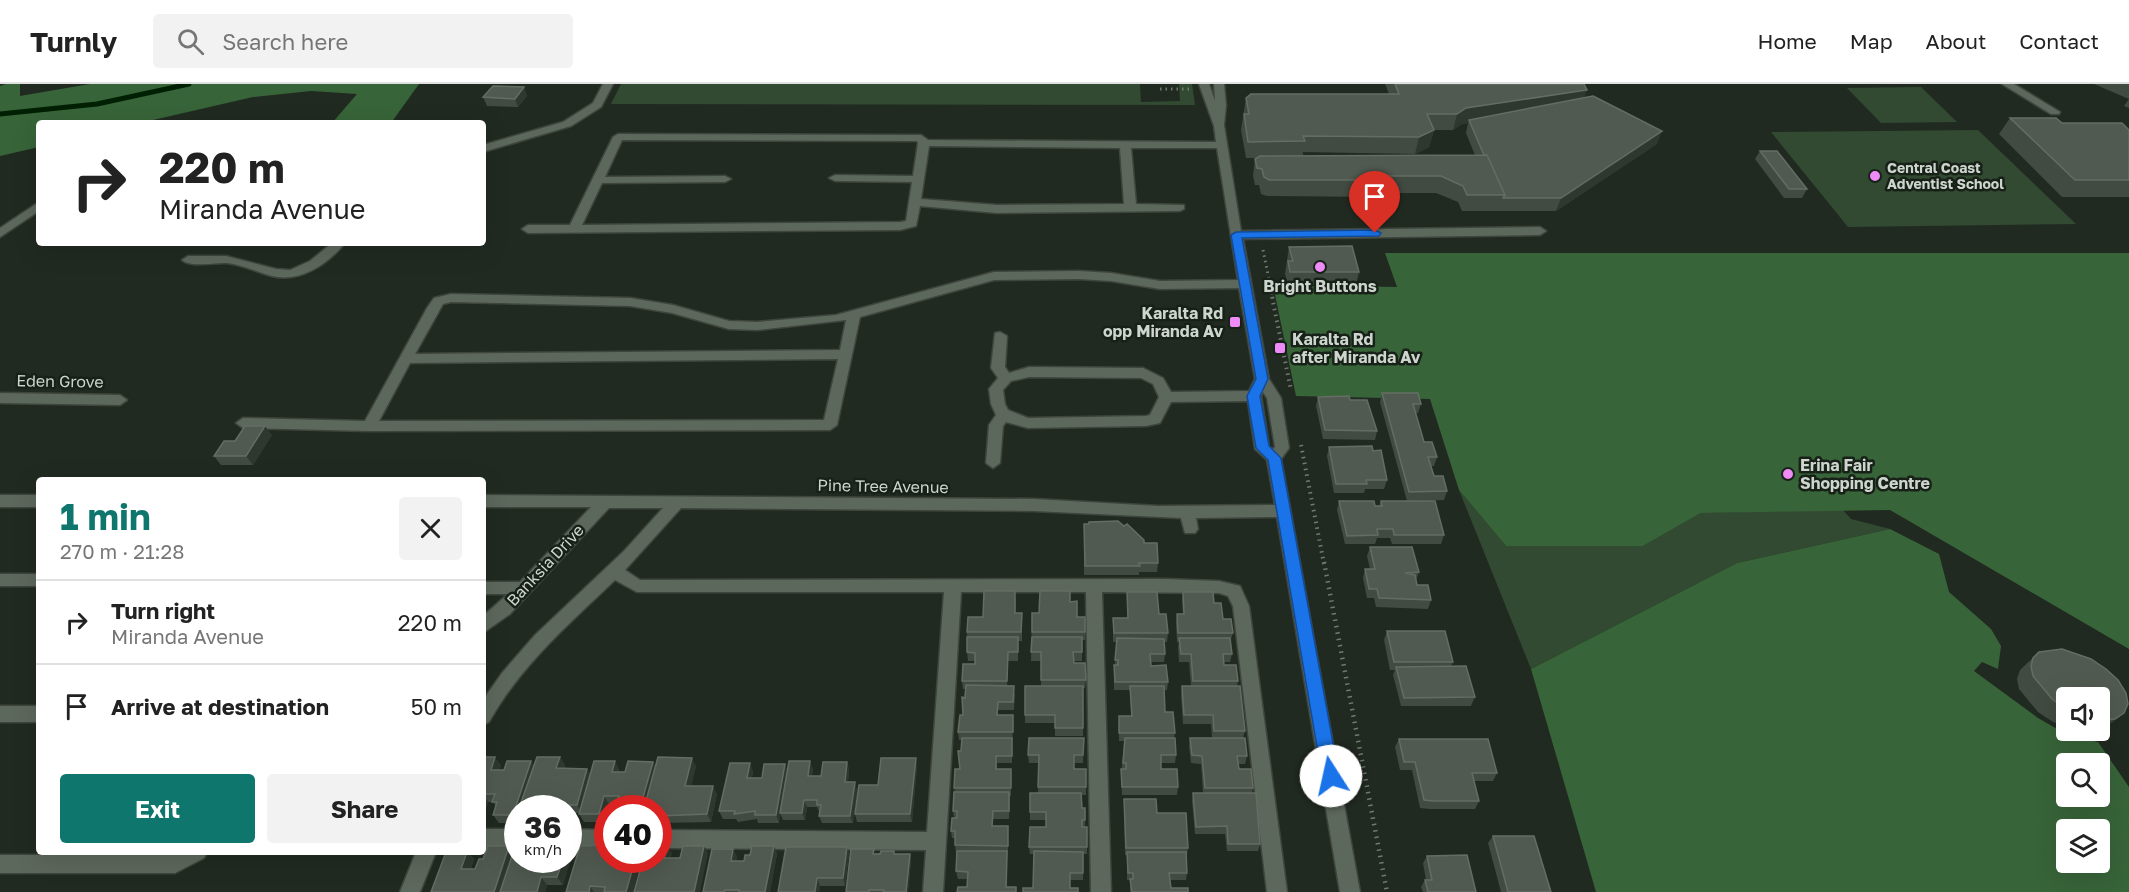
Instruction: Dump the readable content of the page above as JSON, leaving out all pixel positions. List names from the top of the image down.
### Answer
{
  "streets": {
    "street": ["Eden Grove", "Pine Tree Avenue", "Banksia Drive"]
  },
  "crossings": [
    ["Pine Tree Avenue", "Banksia Drive"]
  ],
  "places": {
    "other": ["Central Coast Adventist School", "Bright Buttons", "Erina Fair Shopping Centre"],
    "transit": ["Karalta Rd opp Miranda Av", "Karalta Rd after Miranda Av"]
  },
  "page": {
    "header": "Turnly",
    "search": "Search here",
    "nav": [
      "Home",
      "Map",
      "About",
      "Contact"
    ],
    "turn": ["220 m", "Miranda Avenue"],
    "heading": ["1 min", "270 m · 21:28"],
    "list": [
      {
        "name": "Turn right",
        "note": "Miranda Avenue",
        "value": "220 m"
      },
      {
        "name": "Arrive at destination",
        "value": "50 m"
      }
    ],
    "buttons": ["Exit", "Share"],
    "speed": "36 km/h",
    "limit": "40"
  }
}
